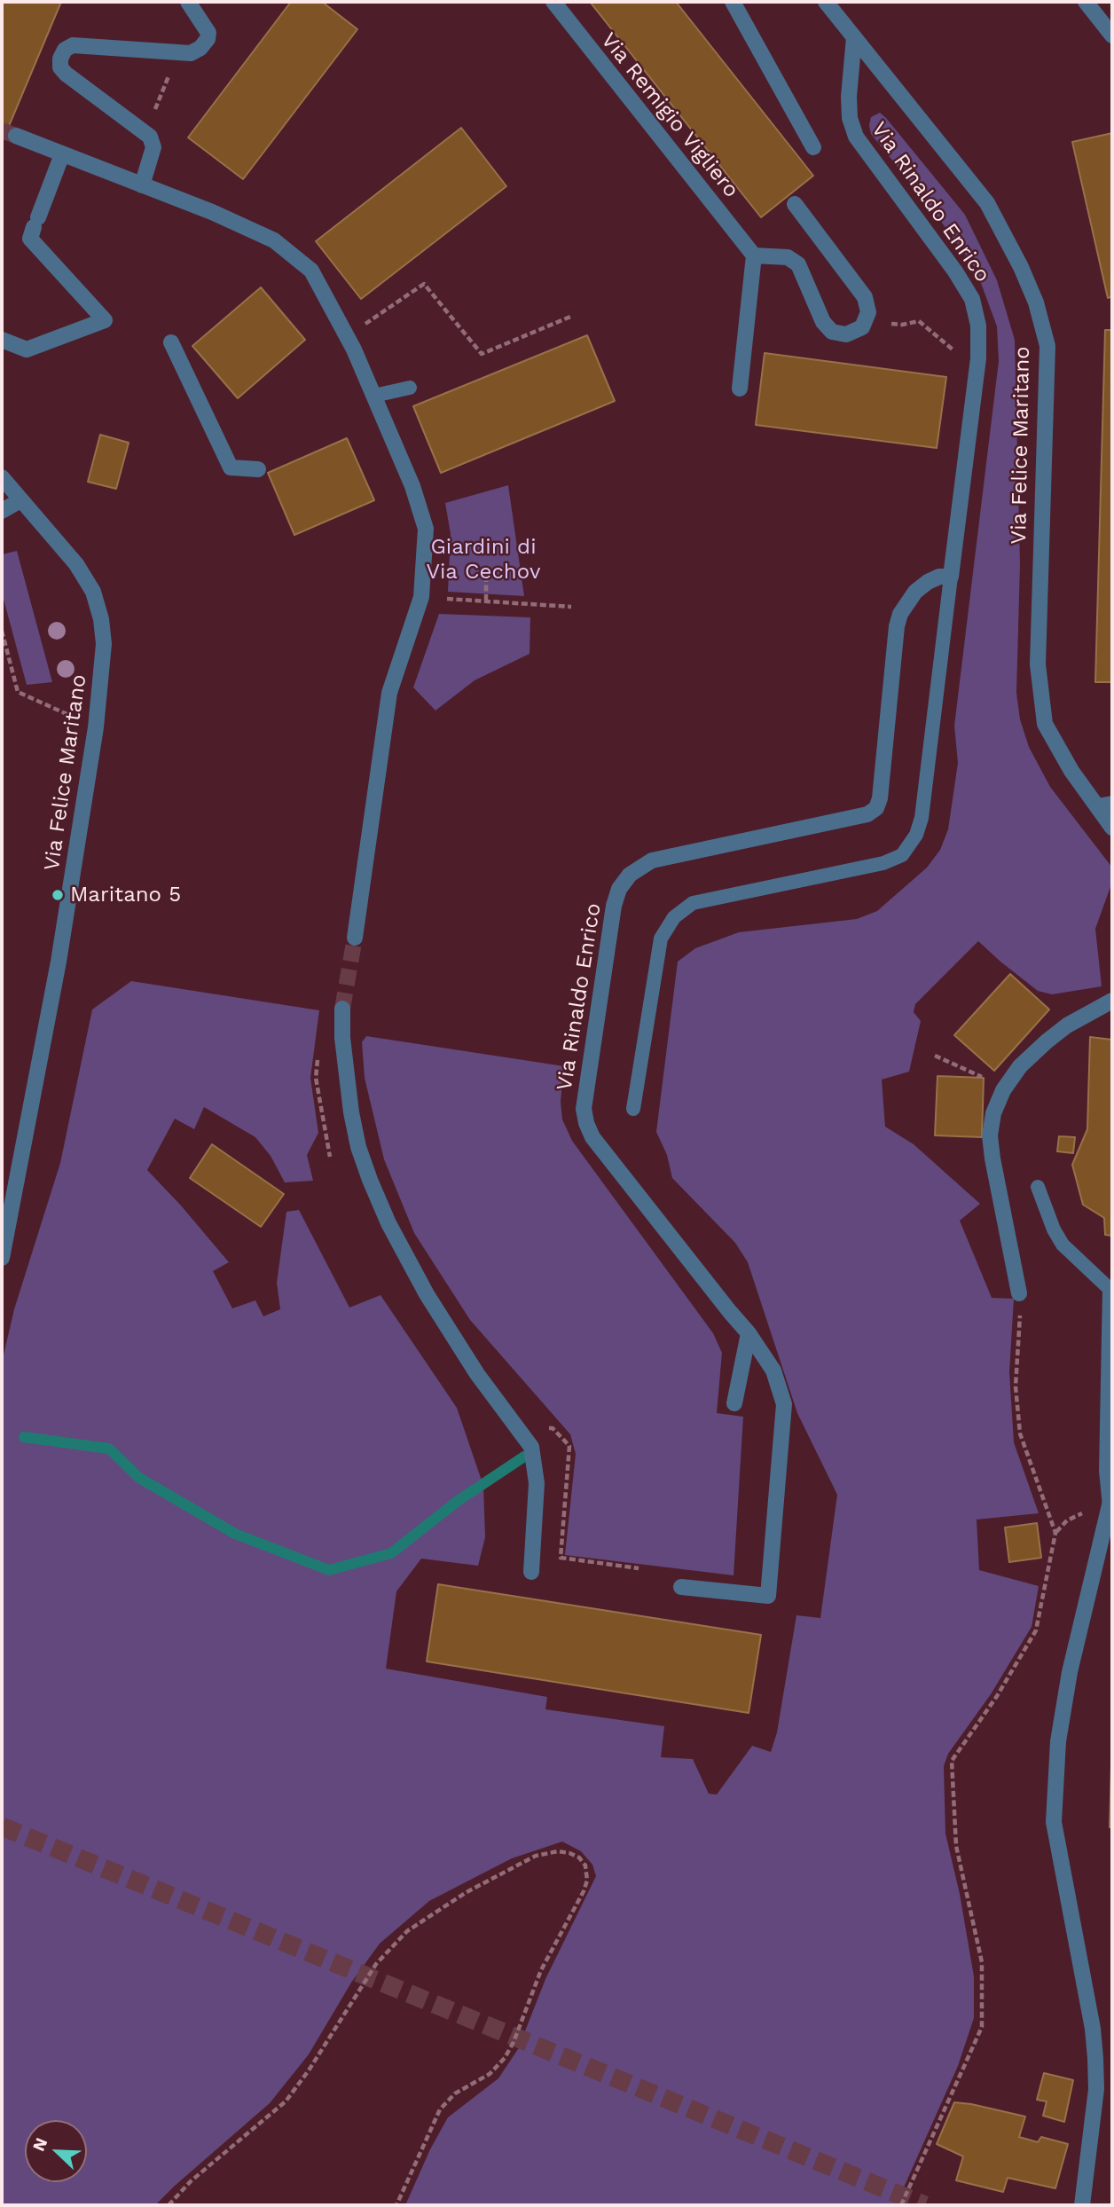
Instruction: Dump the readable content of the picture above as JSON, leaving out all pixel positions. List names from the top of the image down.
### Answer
{
  "streets": {
    "street": ["Via Remigio Vigliero", "Via Rinaldo Enrico", "Via Felice Maritano"]
  },
  "crossings": [
    ["Via Rinaldo Enrico", "Via Felice Maritano"]
  ],
  "parks": ["Giardini di Via Cechov"],
  "places": ["Maritano 5"],
  "north": "top left"
}
